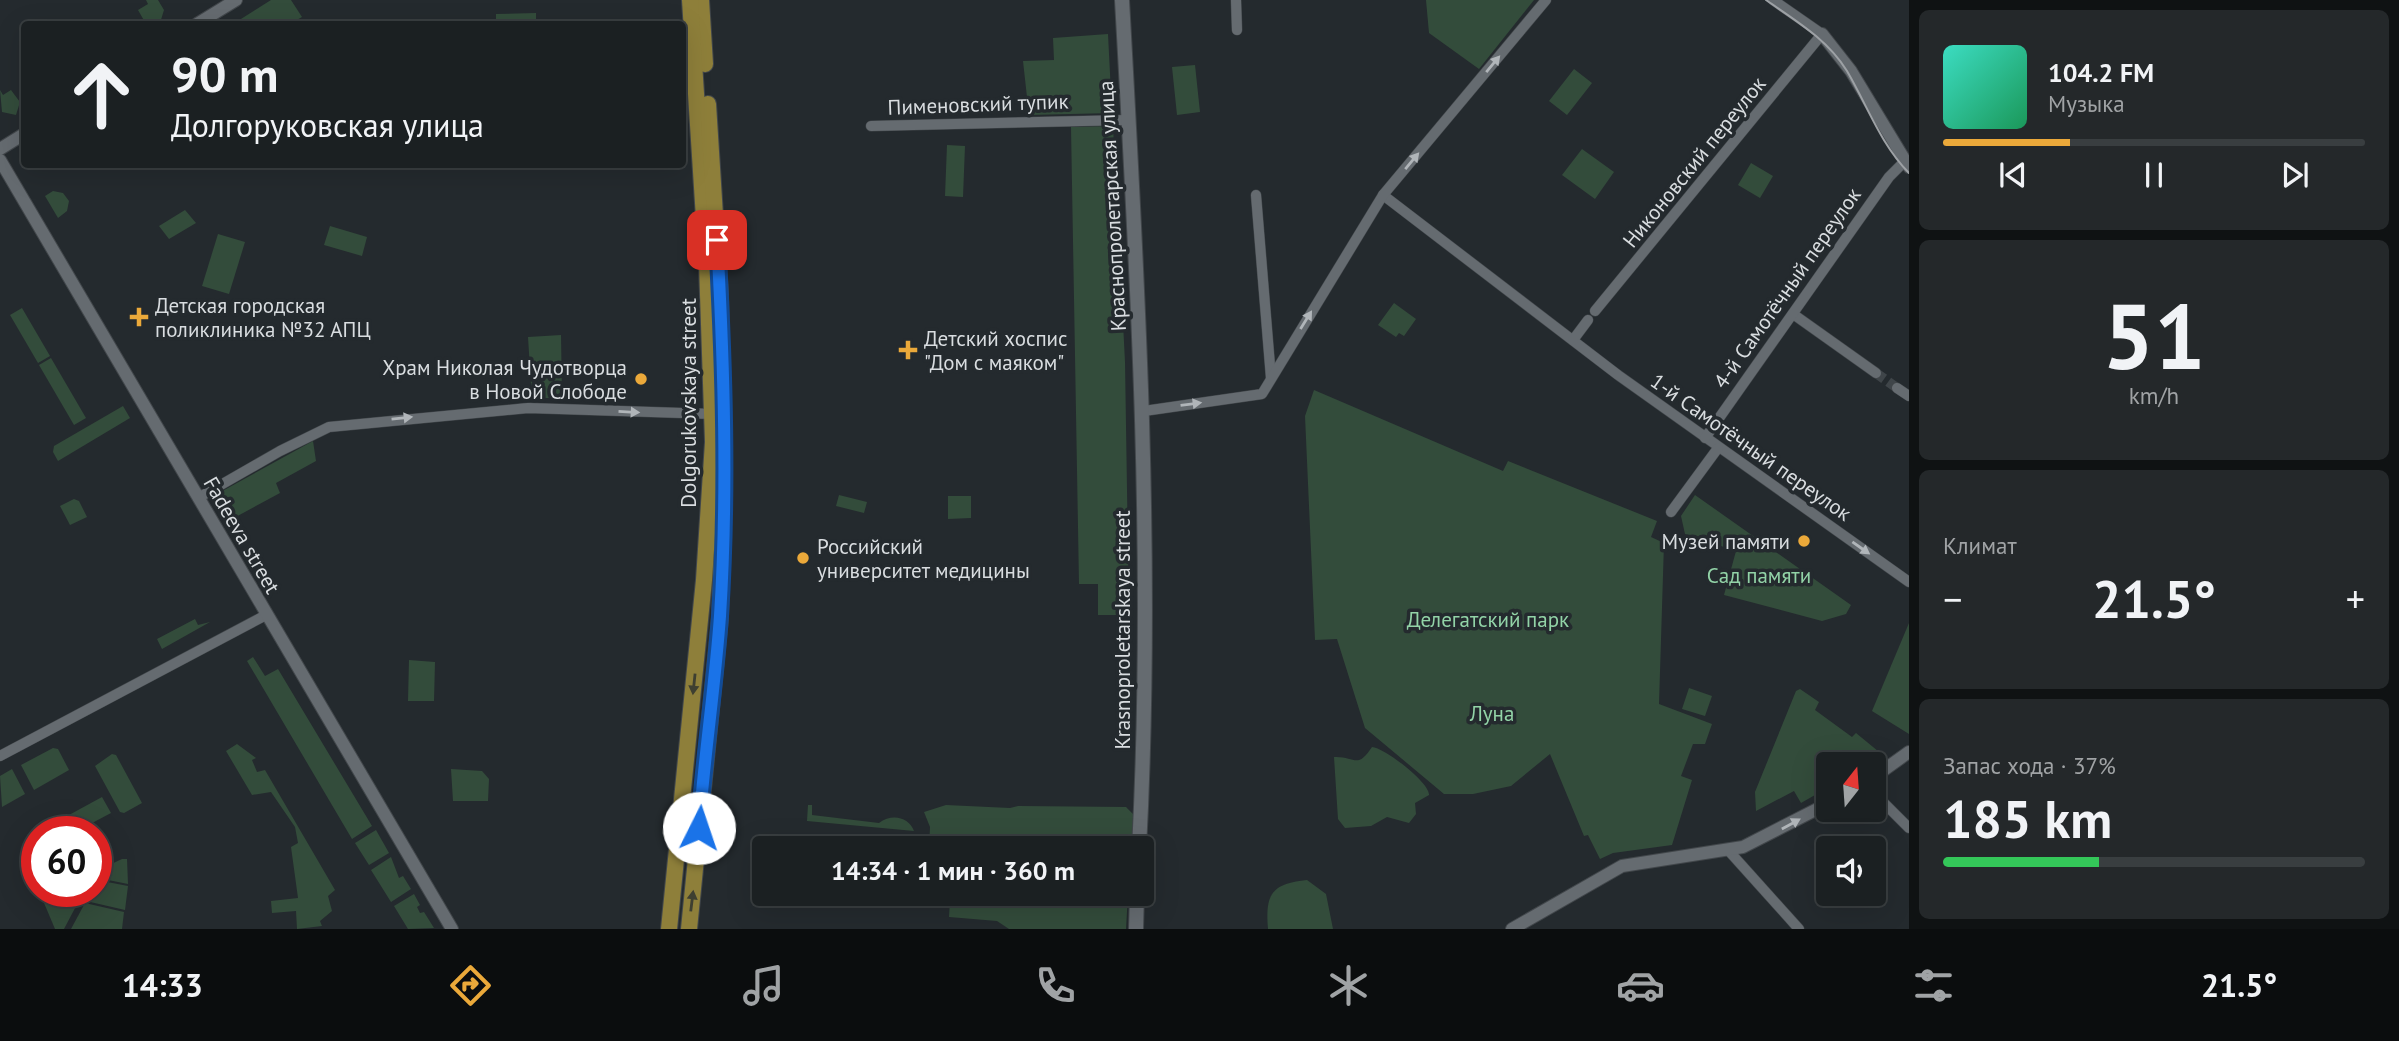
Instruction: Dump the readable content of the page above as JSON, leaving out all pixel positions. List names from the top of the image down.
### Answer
{
  "streets": {
    "main road": ["Краснопролетарская улица", "Dolgorukovskaya street", "Krasnoproletarskaya street"],
    "street": [
      "Пименовский тупик",
      "Никоновский переулок",
      "4-й Самотёчный переулок",
      "1-й Самотёчный переулок",
      "Fadeeva street"
    ]
  },
  "crossings": [
    ["Пименовский тупик", "Краснопролетарская улица"],
    ["Краснопролетарская улица", "Krasnoproletarskaya street"],
    ["4-й Самотёчный переулок", "1-й Самотёчный переулок"]
  ],
  "one_way": ["1-й Самотёчный переулок"],
  "parks": ["Сад памяти", "Делегатский парк", "Луна"],
  "places": {
    "health": ["Детская городская поликлиника №32 АПЦ", "Детский хоспис \"Дом с маяком\""],
    "other": ["Храм Николая Чудотворца в Новой Слободе", "Музей памяти", "Российский университет медицины"]
  },
  "north": "top",
  "page": {
    "turn": ["90 m", "Долгоруковская улица"],
    "song": ["104.2 FM", "Музыка"],
    "tile": [
      ["51", "km/h"],
      "Климат",
      ["Запас хода · 37%", "185 km"]
    ],
    "heat": ["−", "21.5°", "+"],
    "limit": "60",
    "trip": "14:34 · 1 мин · 360 m",
    "tabs": ["14:33", "21.5°"]
  }
}
